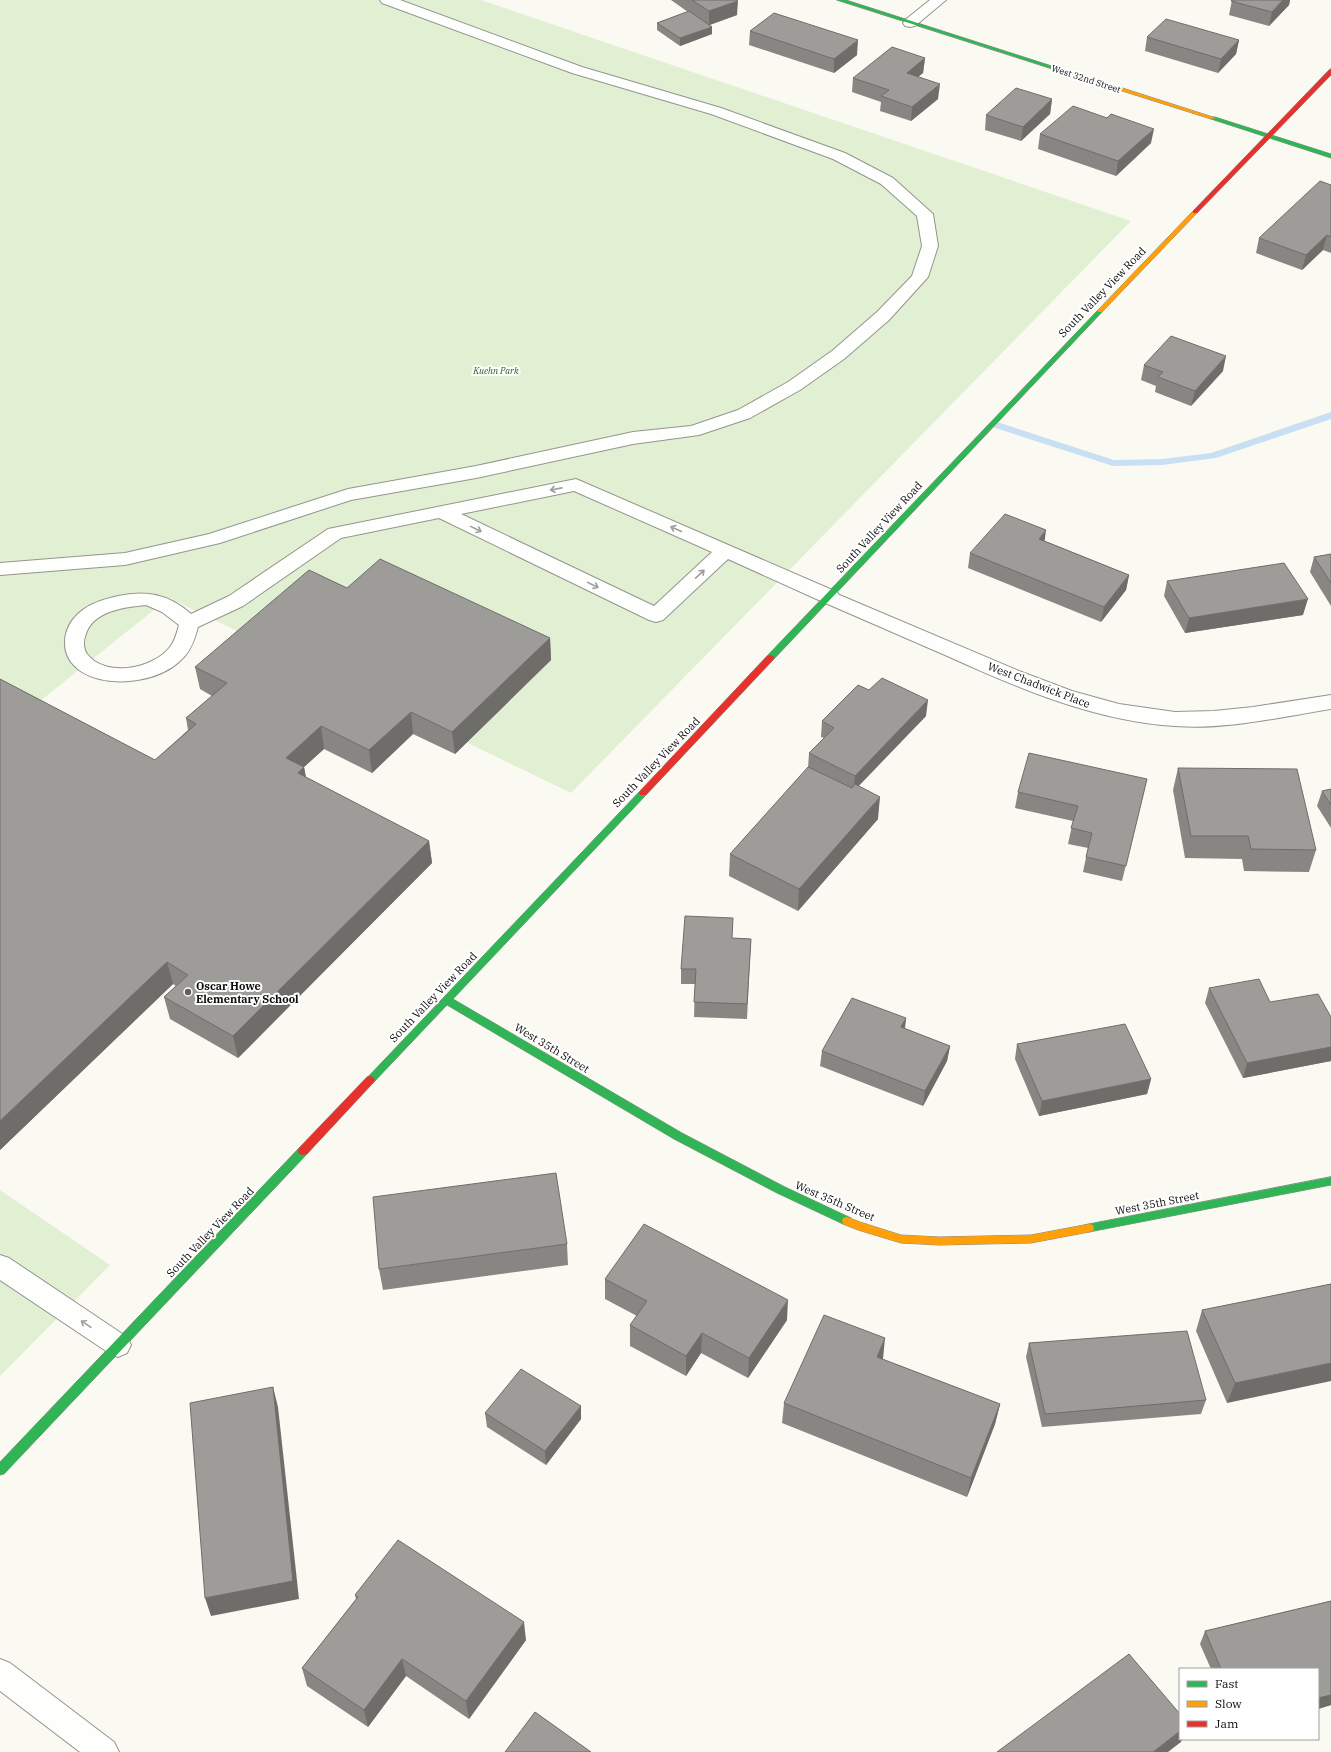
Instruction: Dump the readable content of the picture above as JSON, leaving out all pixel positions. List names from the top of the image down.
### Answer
{
  "streets": {
    "street": [
      "West 32nd Street",
      "South Valley View Road",
      "West Chadwick Place",
      "West 35th Street"
    ]
  },
  "crossings": [
    ["West 32nd Street", "South Valley View Road"],
    ["South Valley View Road", "West Chadwick Place"],
    ["South Valley View Road", "West 35th Street"]
  ],
  "parks": ["Kuehn Park"],
  "places": ["Oscar Howe Elementary School"],
  "legend": ["Fast", "Slow", "Jam"]
}
